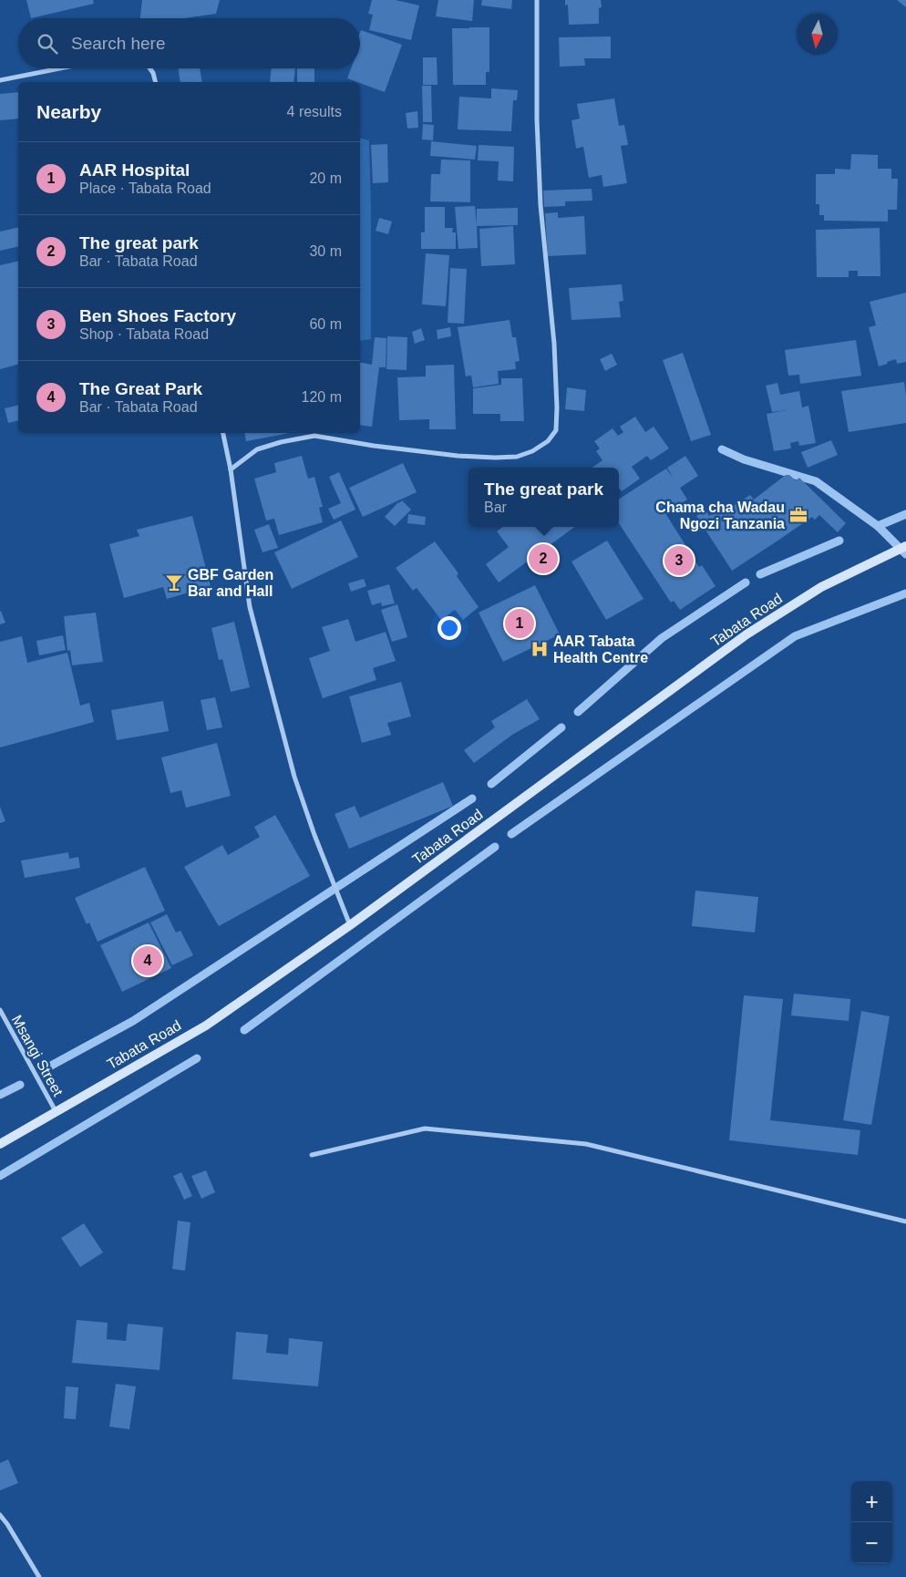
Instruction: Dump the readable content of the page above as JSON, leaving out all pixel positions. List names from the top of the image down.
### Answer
{
  "streets": {
    "main road": ["Tabata Road"],
    "street": ["Msangi Street"]
  },
  "crossings": [
    ["Tabata Road", "Msangi Street"]
  ],
  "places": {
    "office": ["Chama cha Wadau Ngozi Tanzania"],
    "bar": ["GBF Garden Bar and Hall"],
    "hospital": ["AAR Tabata Health Centre"]
  },
  "north": "bottom",
  "page": {
    "search": "Search here",
    "heading": ["Nearby", "4 results"],
    "list": [
      {
        "mark": "1",
        "name": "AAR Hospital",
        "note": "Place · Tabata Road",
        "value": "20 m"
      },
      {
        "mark": "2",
        "name": "The great park",
        "note": "Bar · Tabata Road",
        "value": "30 m"
      },
      {
        "mark": "3",
        "name": "Ben Shoes Factory",
        "note": "Shop · Tabata Road",
        "value": "60 m"
      },
      {
        "mark": "4",
        "name": "The Great Park",
        "note": "Bar · Tabata Road",
        "value": "120 m"
      }
    ],
    "popup": ["The great park", "Bar"],
    "pins": [
      "2",
      "3",
      "1",
      "4"
    ],
    "map_buttons": ["+", "−"]
  }
}
